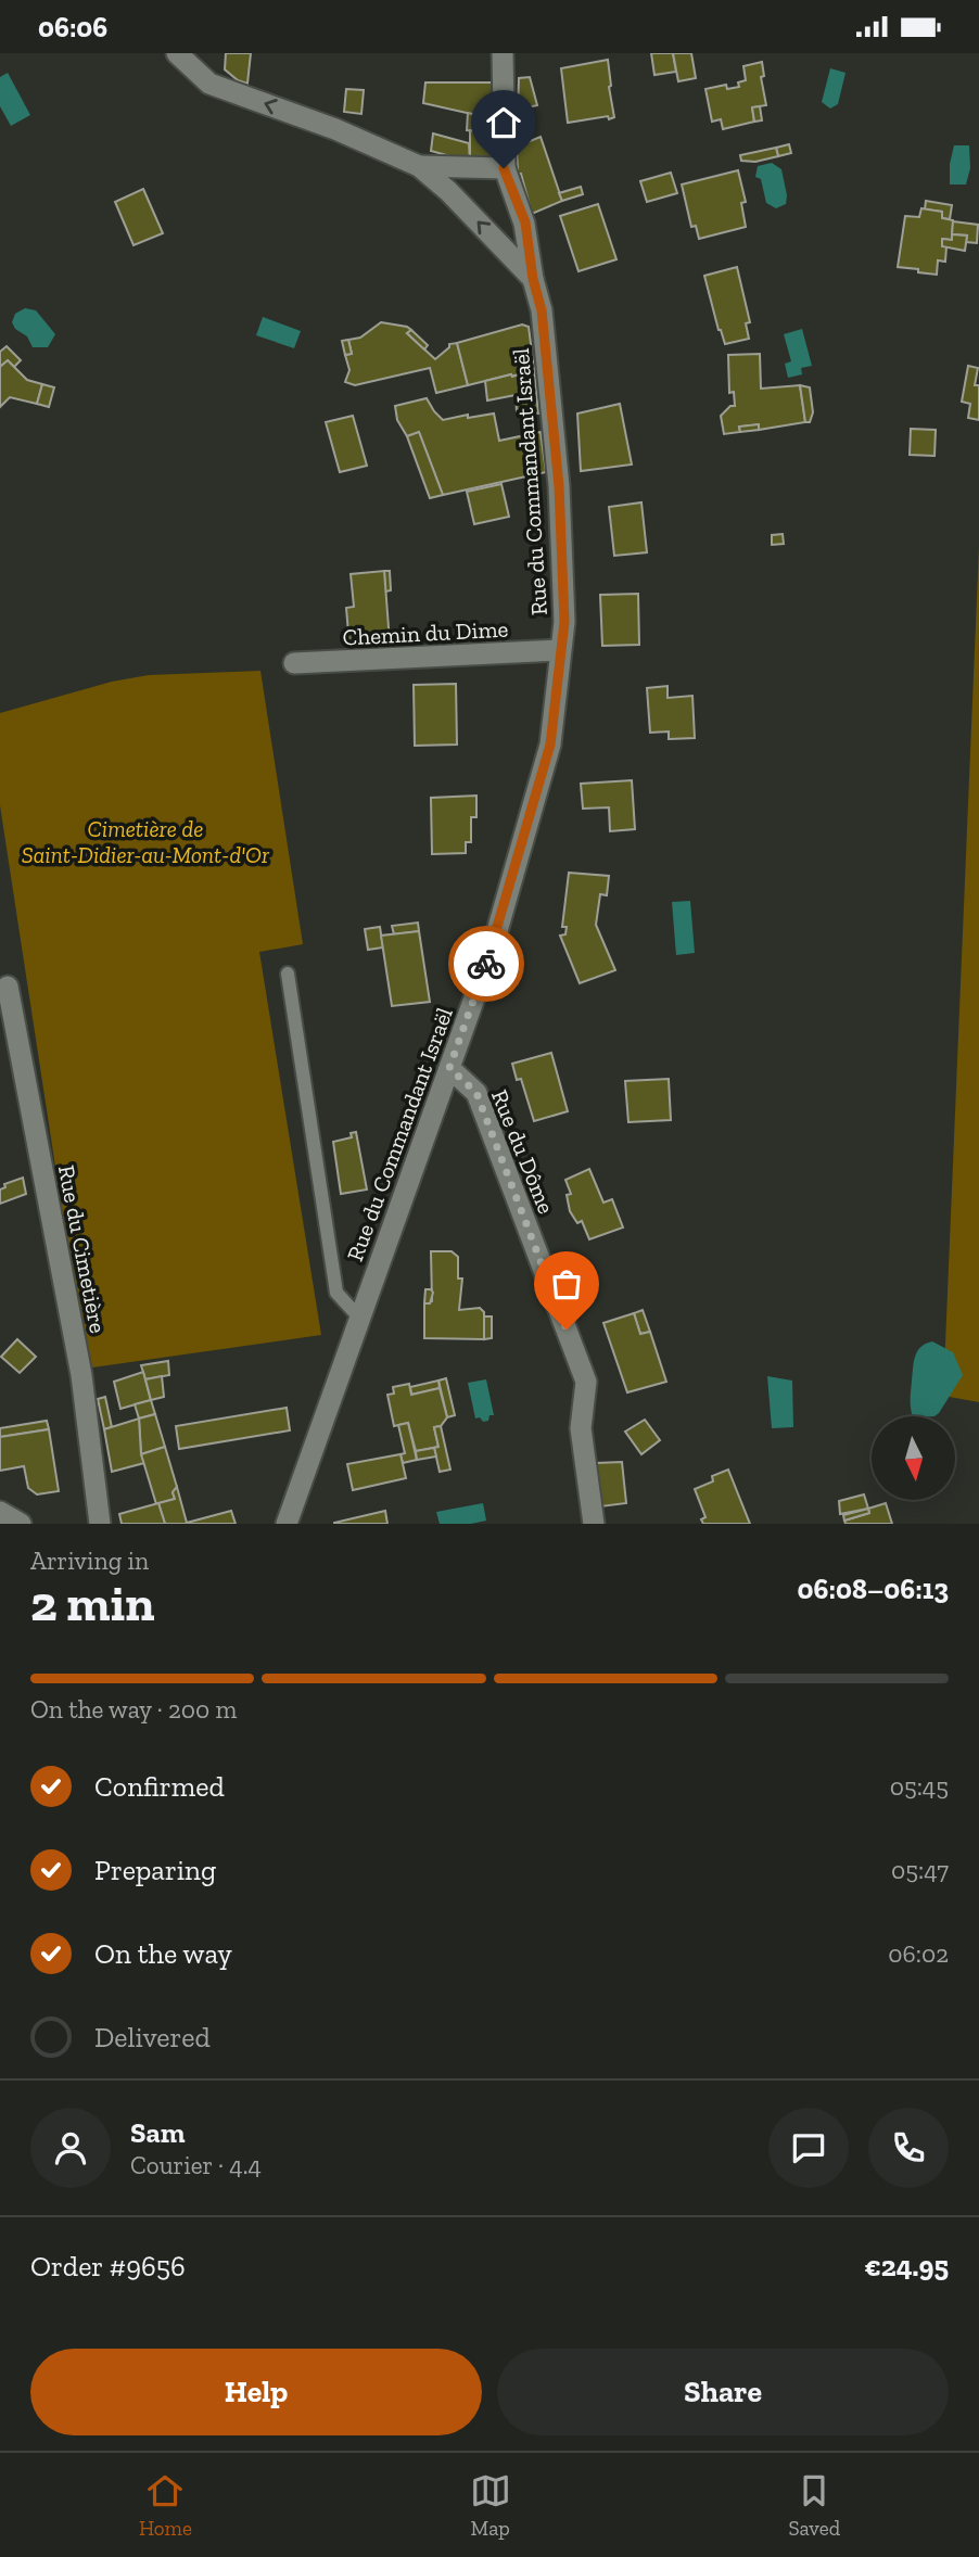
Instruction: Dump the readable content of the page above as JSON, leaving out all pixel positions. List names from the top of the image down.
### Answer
{
  "streets": {
    "street": [
      "Rue du Commandant Israël",
      "Chemin du Dime",
      "Rue du Dôme",
      "Rue du Cimetière"
    ]
  },
  "crossings": [
    ["Rue du Commandant Israël", "Chemin du Dime"],
    ["Rue du Commandant Israël", "Rue du Dôme"]
  ],
  "parks": ["Cimetière de Saint-Didier-au-Mont-d'Or"],
  "north": "bottom",
  "page": {
    "status": "06:06",
    "heading": ["2 min", "Arriving in", "06:08–06:13"],
    "panel": [
      "Sam",
      "Courier · 4.4",
      "Order #9656",
      "€24.95"
    ],
    "bar": "On the way · 200 m",
    "list": [
      ["Confirmed", "05:45"],
      ["Preparing", "05:47"],
      ["On the way", "06:02"],
      "Delivered"
    ],
    "buttons": ["Help", "Share"],
    "tabs": ["Home", "Map", "Saved"]
  }
}
